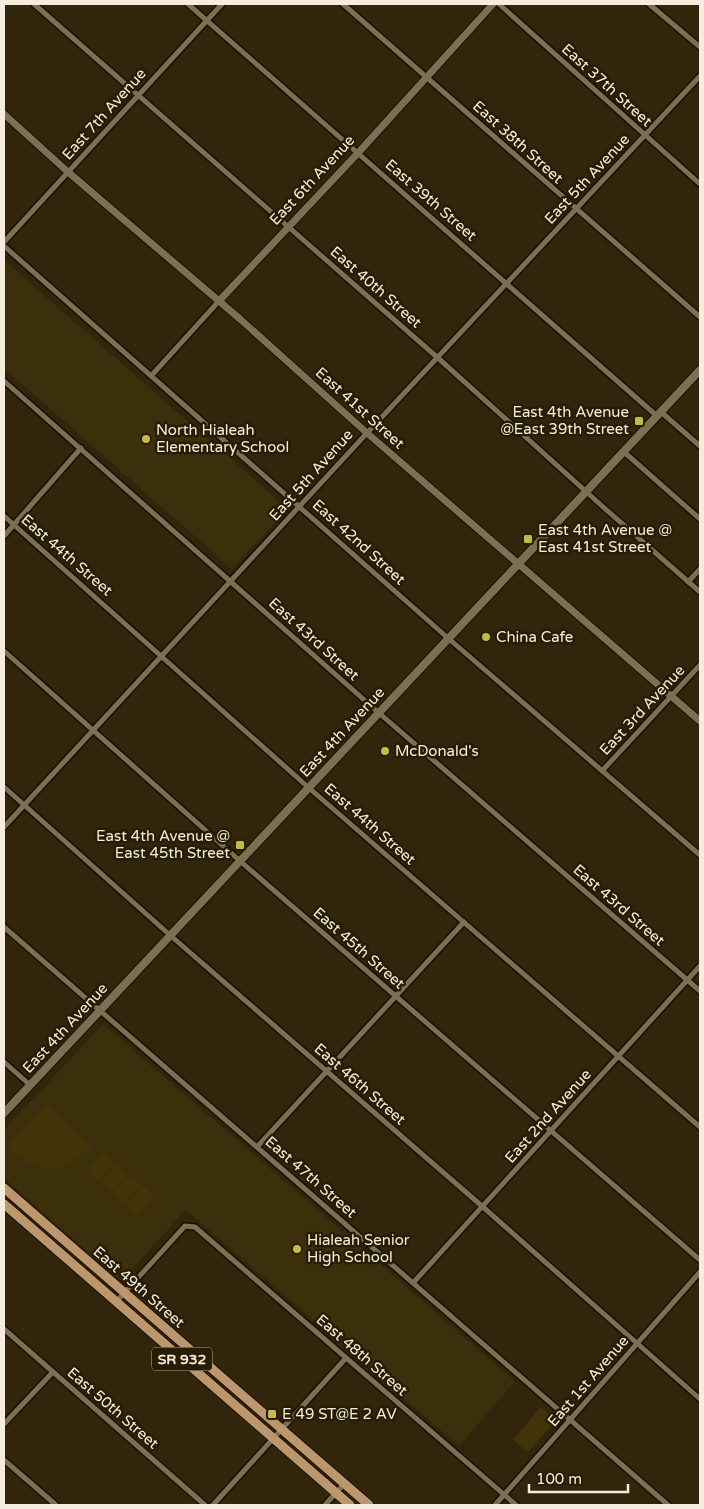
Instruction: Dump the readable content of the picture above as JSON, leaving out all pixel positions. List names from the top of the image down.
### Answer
{
  "streets": {
    "main road": ["East 4th Avenue", "East 49th Street", "SR 932"],
    "street": [
      "East 37th Street",
      "East 7th Avenue",
      "East 38th Street",
      "East 5th Avenue",
      "East 6th Avenue",
      "East 39th Street",
      "East 40th Street",
      "East 41st Street",
      "East 42nd Street",
      "East 44th Street",
      "East 43rd Street",
      "East 3rd Avenue",
      "East 45th Street",
      "East 46th Street",
      "East 2nd Avenue",
      "East 47th Street",
      "East 48th Street",
      "East 1st Avenue",
      "East 50th Street"
    ]
  },
  "crossings": [
    ["East 37th Street", "East 5th Avenue"],
    ["East 7th Avenue", "East 39th Street"],
    ["East 7th Avenue", "East 40th Street"],
    ["East 7th Avenue", "East 41st Street"],
    ["East 38th Street", "East 5th Avenue"],
    ["East 38th Street", "East 6th Avenue"],
    ["East 5th Avenue", "East 39th Street"],
    ["East 5th Avenue", "East 40th Street"],
    ["East 5th Avenue", "East 41st Street"],
    ["East 5th Avenue", "East 42nd Street"],
    ["East 5th Avenue", "East 44th Street"],
    ["East 5th Avenue", "East 43rd Street"],
    ["East 5th Avenue", "East 45th Street"],
    ["East 5th Avenue", "East 46th Street"],
    ["East 6th Avenue", "East 39th Street"],
    ["East 6th Avenue", "East 40th Street"],
    ["East 6th Avenue", "East 41st Street"],
    ["East 6th Avenue", "East 42nd Street"],
    ["East 39th Street", "East 4th Avenue"],
    ["East 40th Street", "East 4th Avenue"],
    ["East 41st Street", "East 3rd Avenue"],
    ["East 41st Street", "East 4th Avenue"],
    ["East 42nd Street", "East 3rd Avenue"],
    ["East 42nd Street", "East 4th Avenue"],
    ["East 44th Street", "East 4th Avenue"],
    ["East 44th Street", "East 2nd Avenue"],
    ["East 43rd Street", "East 4th Avenue"],
    ["East 43rd Street", "East 2nd Avenue"],
    ["East 4th Avenue", "East 45th Street"],
    ["East 4th Avenue", "East 46th Street"],
    ["East 4th Avenue", "East 47th Street"],
    ["East 45th Street", "East 2nd Avenue"],
    ["East 46th Street", "East 2nd Avenue"],
    ["East 46th Street", "East 1st Avenue"],
    ["East 2nd Avenue", "East 47th Street"],
    ["East 47th Street", "East 1st Avenue"],
    ["East 49th Street", "East 48th Street"],
    ["East 48th Street", "East 1st Avenue"]
  ],
  "places": {
    "transit": [
      "East 4th Avenue @East 39th Street",
      "East 4th Avenue @ East 41st Street",
      "East 4th Avenue @ East 45th Street",
      "E 49 ST@E 2 AV"
    ],
    "other": [
      "North Hialeah Elementary School",
      "China Cafe",
      "McDonald's",
      "Hialeah Senior High School"
    ]
  },
  "scale_bar": "100 m"
}
